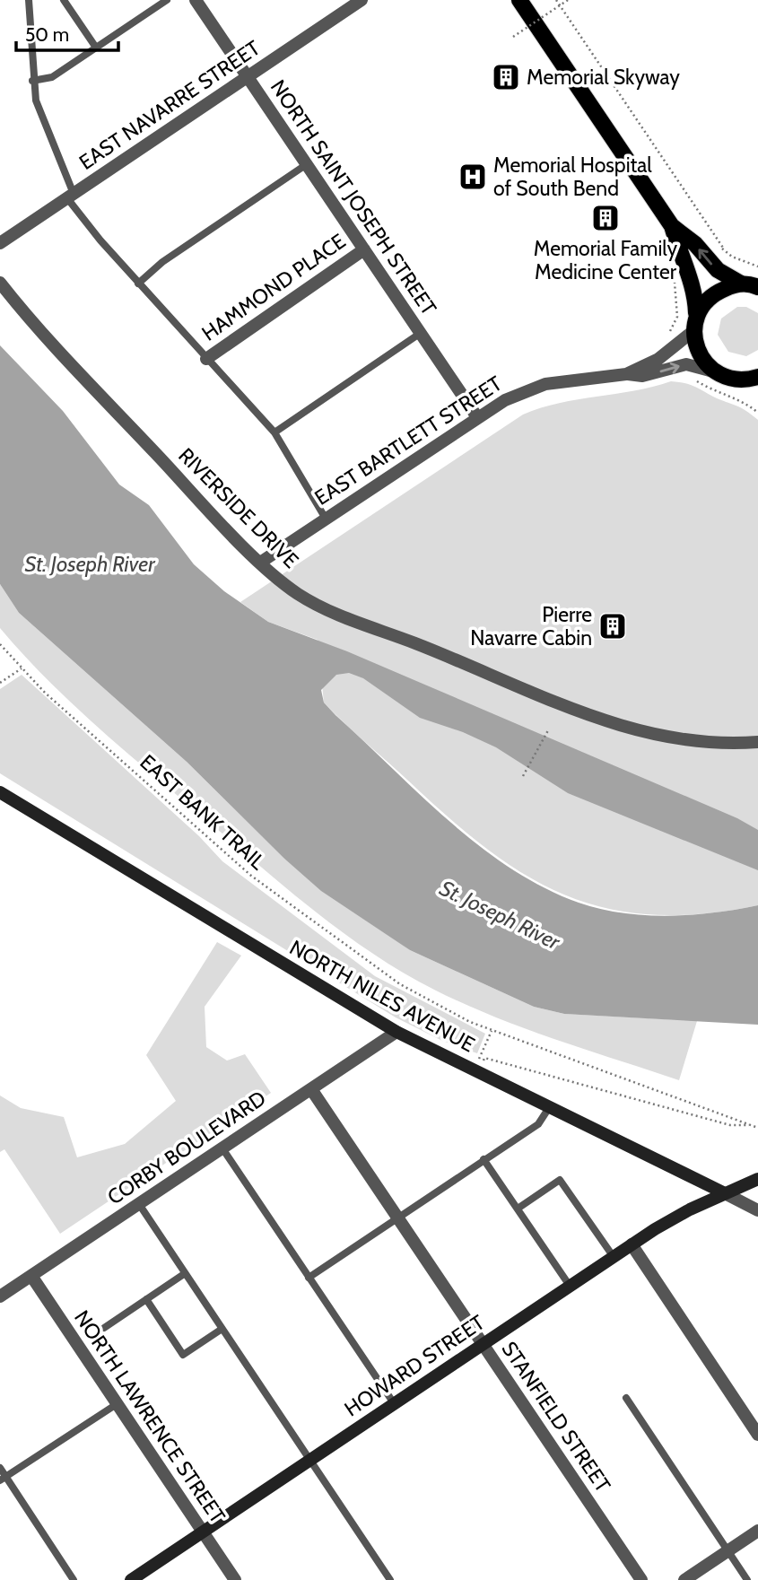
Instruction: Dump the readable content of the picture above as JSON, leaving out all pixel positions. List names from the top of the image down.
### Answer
{
  "streets": {
    "street": [
      "EAST NAVARRE STREET",
      "NORTH SAINT JOSEPH STREET",
      "HAMMOND PLACE",
      "EAST BARTLETT STREET",
      "RIVERSIDE DRIVE",
      "NORTH NILES AVENUE",
      "CORBY BOULEVARD",
      "HOWARD STREET",
      "NORTH LAWRENCE STREET",
      "STANFIELD STREET"
    ],
    "path": ["EAST BANK TRAIL"]
  },
  "crossings": [
    ["EAST NAVARRE STREET", "NORTH SAINT JOSEPH STREET"],
    ["NORTH SAINT JOSEPH STREET", "HAMMOND PLACE"],
    ["NORTH SAINT JOSEPH STREET", "EAST BARTLETT STREET"],
    ["EAST BARTLETT STREET", "RIVERSIDE DRIVE"],
    ["NORTH NILES AVENUE", "CORBY BOULEVARD"],
    ["NORTH NILES AVENUE", "HOWARD STREET"],
    ["CORBY BOULEVARD", "NORTH LAWRENCE STREET"],
    ["CORBY BOULEVARD", "STANFIELD STREET"],
    ["HOWARD STREET", "NORTH LAWRENCE STREET"],
    ["HOWARD STREET", "STANFIELD STREET"]
  ],
  "water": ["St. Joseph River"],
  "places": {
    "building": ["Memorial Skyway", "Memorial Family Medicine Center", "Pierre Navarre Cabin"],
    "hospital": ["Memorial Hospital of South Bend"]
  },
  "scale_bar": "50 m"
}
